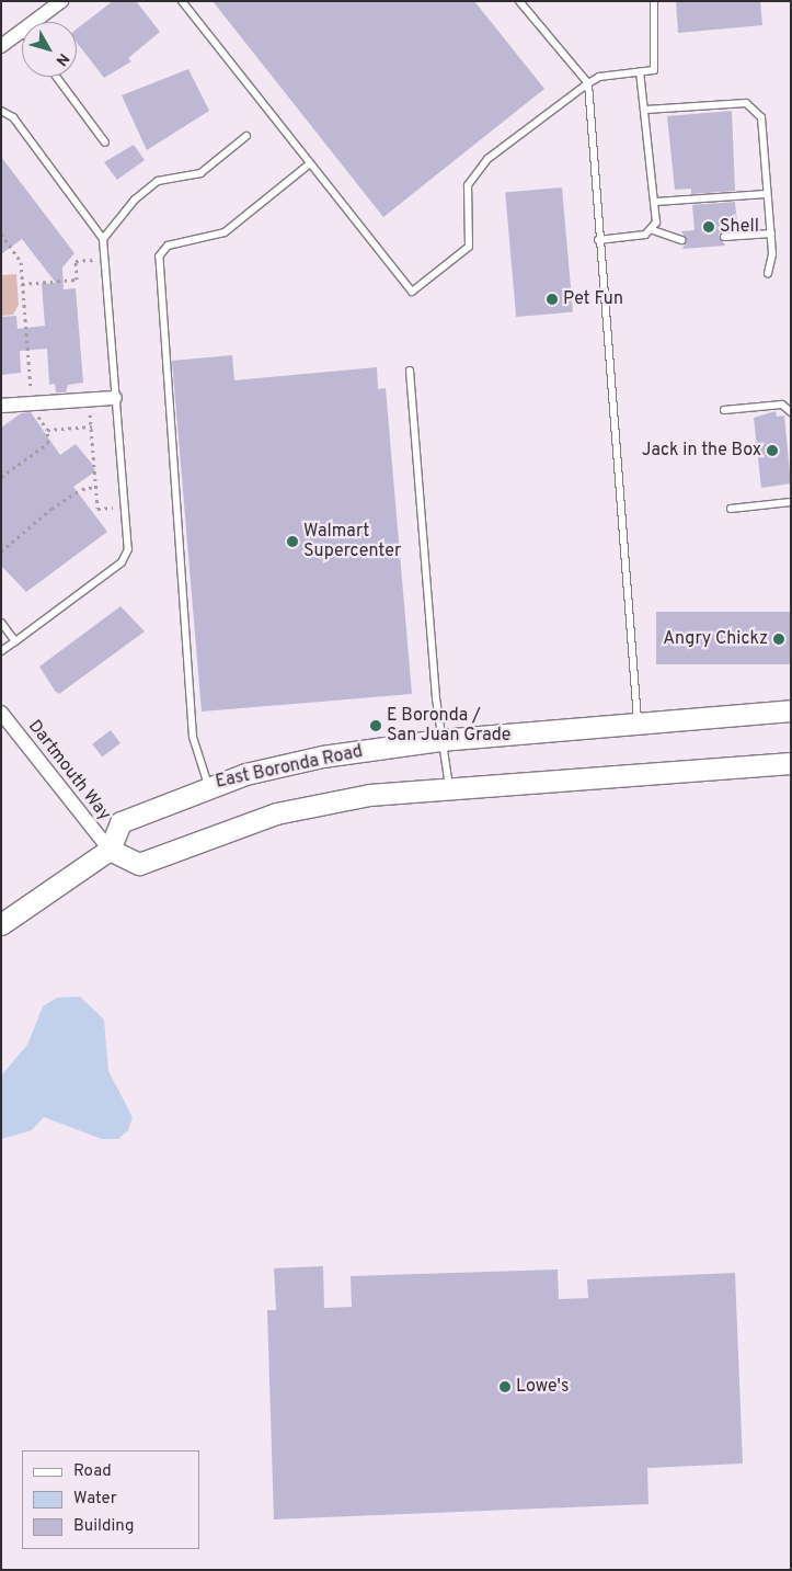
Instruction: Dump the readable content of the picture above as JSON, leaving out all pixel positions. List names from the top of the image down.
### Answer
{
  "streets": {
    "main road": ["East Boronda Road"],
    "street": ["Dartmouth Way"]
  },
  "crossings": [
    ["East Boronda Road", "Dartmouth Way"]
  ],
  "places": [
    "Shell",
    "Pet Fun",
    "Jack in the Box",
    "Walmart Supercenter",
    "Angry Chickz",
    "E Boronda / San Juan Grade",
    "Lowe's"
  ],
  "legend": ["Road", "Water", "Building"],
  "north": "bottom right"
}
